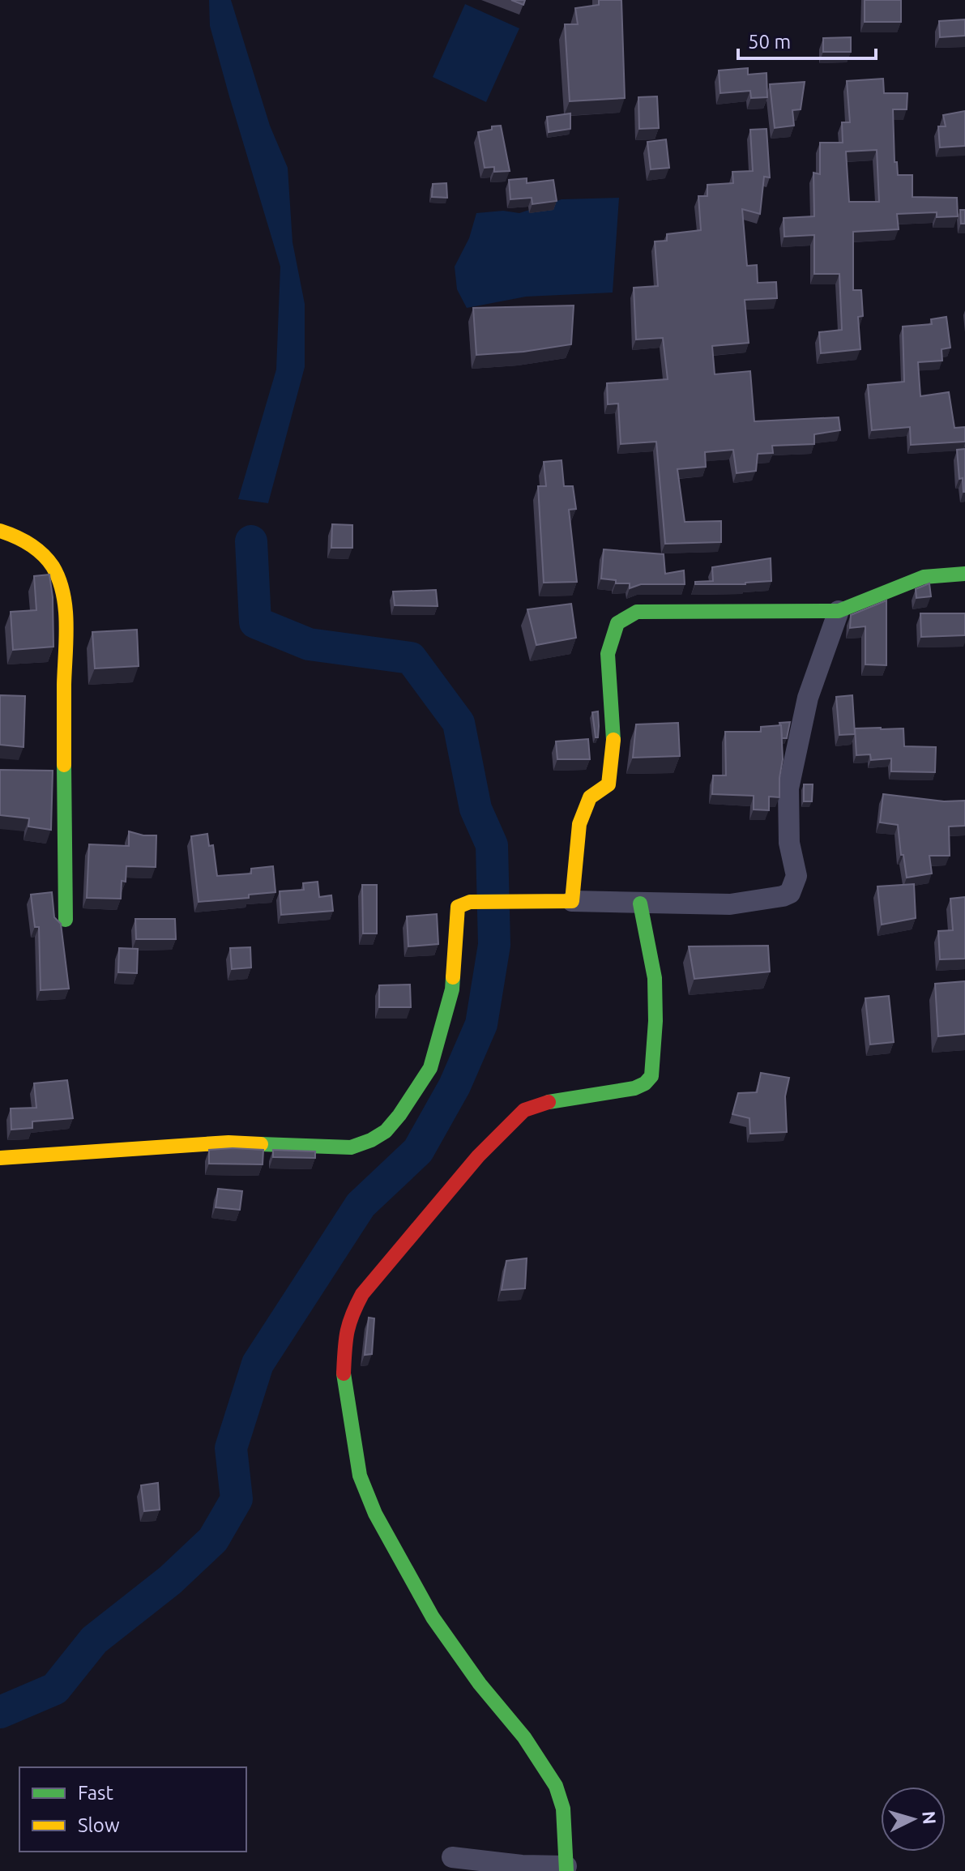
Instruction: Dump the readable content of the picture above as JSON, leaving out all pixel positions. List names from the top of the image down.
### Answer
{
  "legend": ["Fast", "Slow"],
  "scale_bar": "50 m",
  "north": "right"
}
